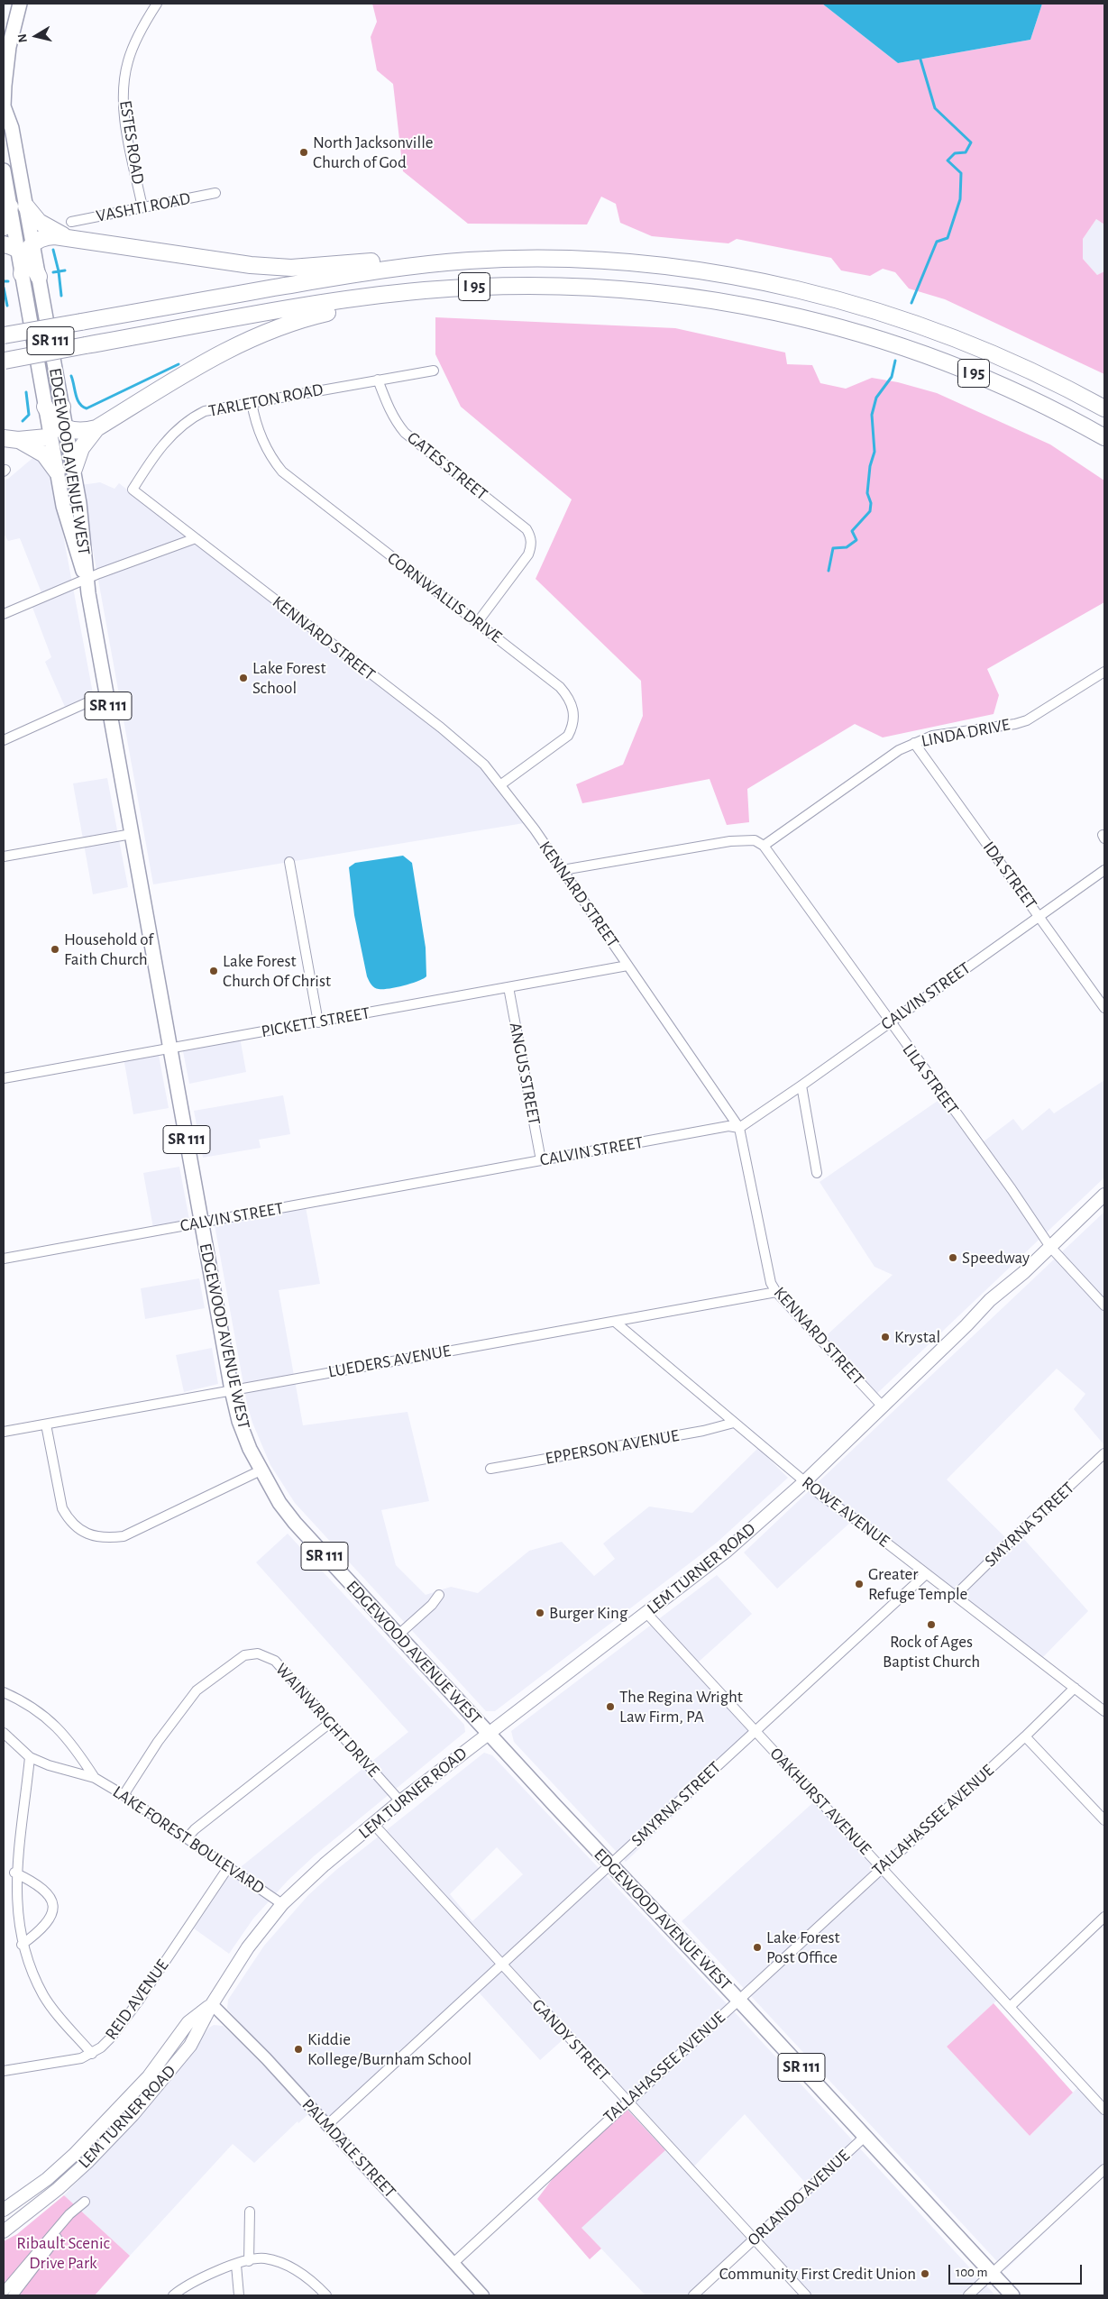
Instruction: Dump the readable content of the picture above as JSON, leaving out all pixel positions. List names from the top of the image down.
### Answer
{
  "streets": {
    "highway": ["I 95"],
    "main road": ["SR 111", "EDGEWOOD AVENUE WEST", "LEM TURNER ROAD"],
    "street": [
      "ESTES ROAD",
      "VASHTI ROAD",
      "TARLETON ROAD",
      "GATES STREET",
      "CORNWALLIS DRIVE",
      "KENNARD STREET",
      "LINDA DRIVE",
      "IDA STREET",
      "CALVIN STREET",
      "PICKETT STREET",
      "ANGUS STREET",
      "LILA STREET",
      "LUEDERS AVENUE",
      "EPPERSON AVENUE",
      "ROWE AVENUE",
      "SMYRNA STREET",
      "WAINWRIGHT DRIVE",
      "OAKHURST AVENUE",
      "TALLAHASSEE AVENUE",
      "LAKE FOREST BOULEVARD",
      "REID AVENUE",
      "GANDY STREET",
      "PALMDALE STREET",
      "ORLANDO AVENUE"
    ]
  },
  "crossings": [
    ["ESTES ROAD", "VASHTI ROAD"],
    ["TARLETON ROAD", "GATES STREET"],
    ["TARLETON ROAD", "CORNWALLIS DRIVE"],
    ["TARLETON ROAD", "KENNARD STREET"],
    ["EDGEWOOD AVENUE WEST", "CALVIN STREET"],
    ["EDGEWOOD AVENUE WEST", "PICKETT STREET"],
    ["EDGEWOOD AVENUE WEST", "LUEDERS AVENUE"],
    ["EDGEWOOD AVENUE WEST", "SMYRNA STREET"],
    ["EDGEWOOD AVENUE WEST", "LEM TURNER ROAD"],
    ["EDGEWOOD AVENUE WEST", "TALLAHASSEE AVENUE"],
    ["EDGEWOOD AVENUE WEST", "ORLANDO AVENUE"],
    ["GATES STREET", "CORNWALLIS DRIVE"],
    ["CORNWALLIS DRIVE", "KENNARD STREET"],
    ["KENNARD STREET", "CALVIN STREET"],
    ["KENNARD STREET", "PICKETT STREET"],
    ["KENNARD STREET", "LUEDERS AVENUE"],
    ["KENNARD STREET", "LEM TURNER ROAD"],
    ["LINDA DRIVE", "IDA STREET"],
    ["LINDA DRIVE", "LILA STREET"],
    ["IDA STREET", "CALVIN STREET"],
    ["CALVIN STREET", "ANGUS STREET"],
    ["CALVIN STREET", "LILA STREET"],
    ["PICKETT STREET", "ANGUS STREET"],
    ["LILA STREET", "LEM TURNER ROAD"],
    ["LUEDERS AVENUE", "ROWE AVENUE"],
    ["EPPERSON AVENUE", "ROWE AVENUE"],
    ["ROWE AVENUE", "SMYRNA STREET"],
    ["ROWE AVENUE", "LEM TURNER ROAD"],
    ["ROWE AVENUE", "TALLAHASSEE AVENUE"],
    ["SMYRNA STREET", "OAKHURST AVENUE"],
    ["SMYRNA STREET", "GANDY STREET"],
    ["SMYRNA STREET", "PALMDALE STREET"],
    ["LEM TURNER ROAD", "WAINWRIGHT DRIVE"],
    ["LEM TURNER ROAD", "OAKHURST AVENUE"],
    ["LEM TURNER ROAD", "LAKE FOREST BOULEVARD"],
    ["LEM TURNER ROAD", "GANDY STREET"],
    ["LEM TURNER ROAD", "PALMDALE STREET"],
    ["WAINWRIGHT DRIVE", "LAKE FOREST BOULEVARD"],
    ["OAKHURST AVENUE", "TALLAHASSEE AVENUE"],
    ["TALLAHASSEE AVENUE", "GANDY STREET"],
    ["TALLAHASSEE AVENUE", "PALMDALE STREET"],
    ["LAKE FOREST BOULEVARD", "REID AVENUE"],
    ["GANDY STREET", "ORLANDO AVENUE"]
  ],
  "parks": ["Ribault Scenic Drive Park"],
  "places": [
    "North Jacksonville Church of God",
    "Lake Forest School",
    "Household of Faith Church",
    "Lake Forest Church Of Christ",
    "Speedway",
    "Krystal",
    "Greater Refuge Temple",
    "Burger King",
    "Rock of Ages Baptist Church",
    "The Regina Wright Law Firm, PA",
    "Lake Forest Post Office",
    "Kiddie Kollege/Burnham School",
    "Community First Credit Union"
  ],
  "scale_bar": "100 m",
  "north": "left"
}
